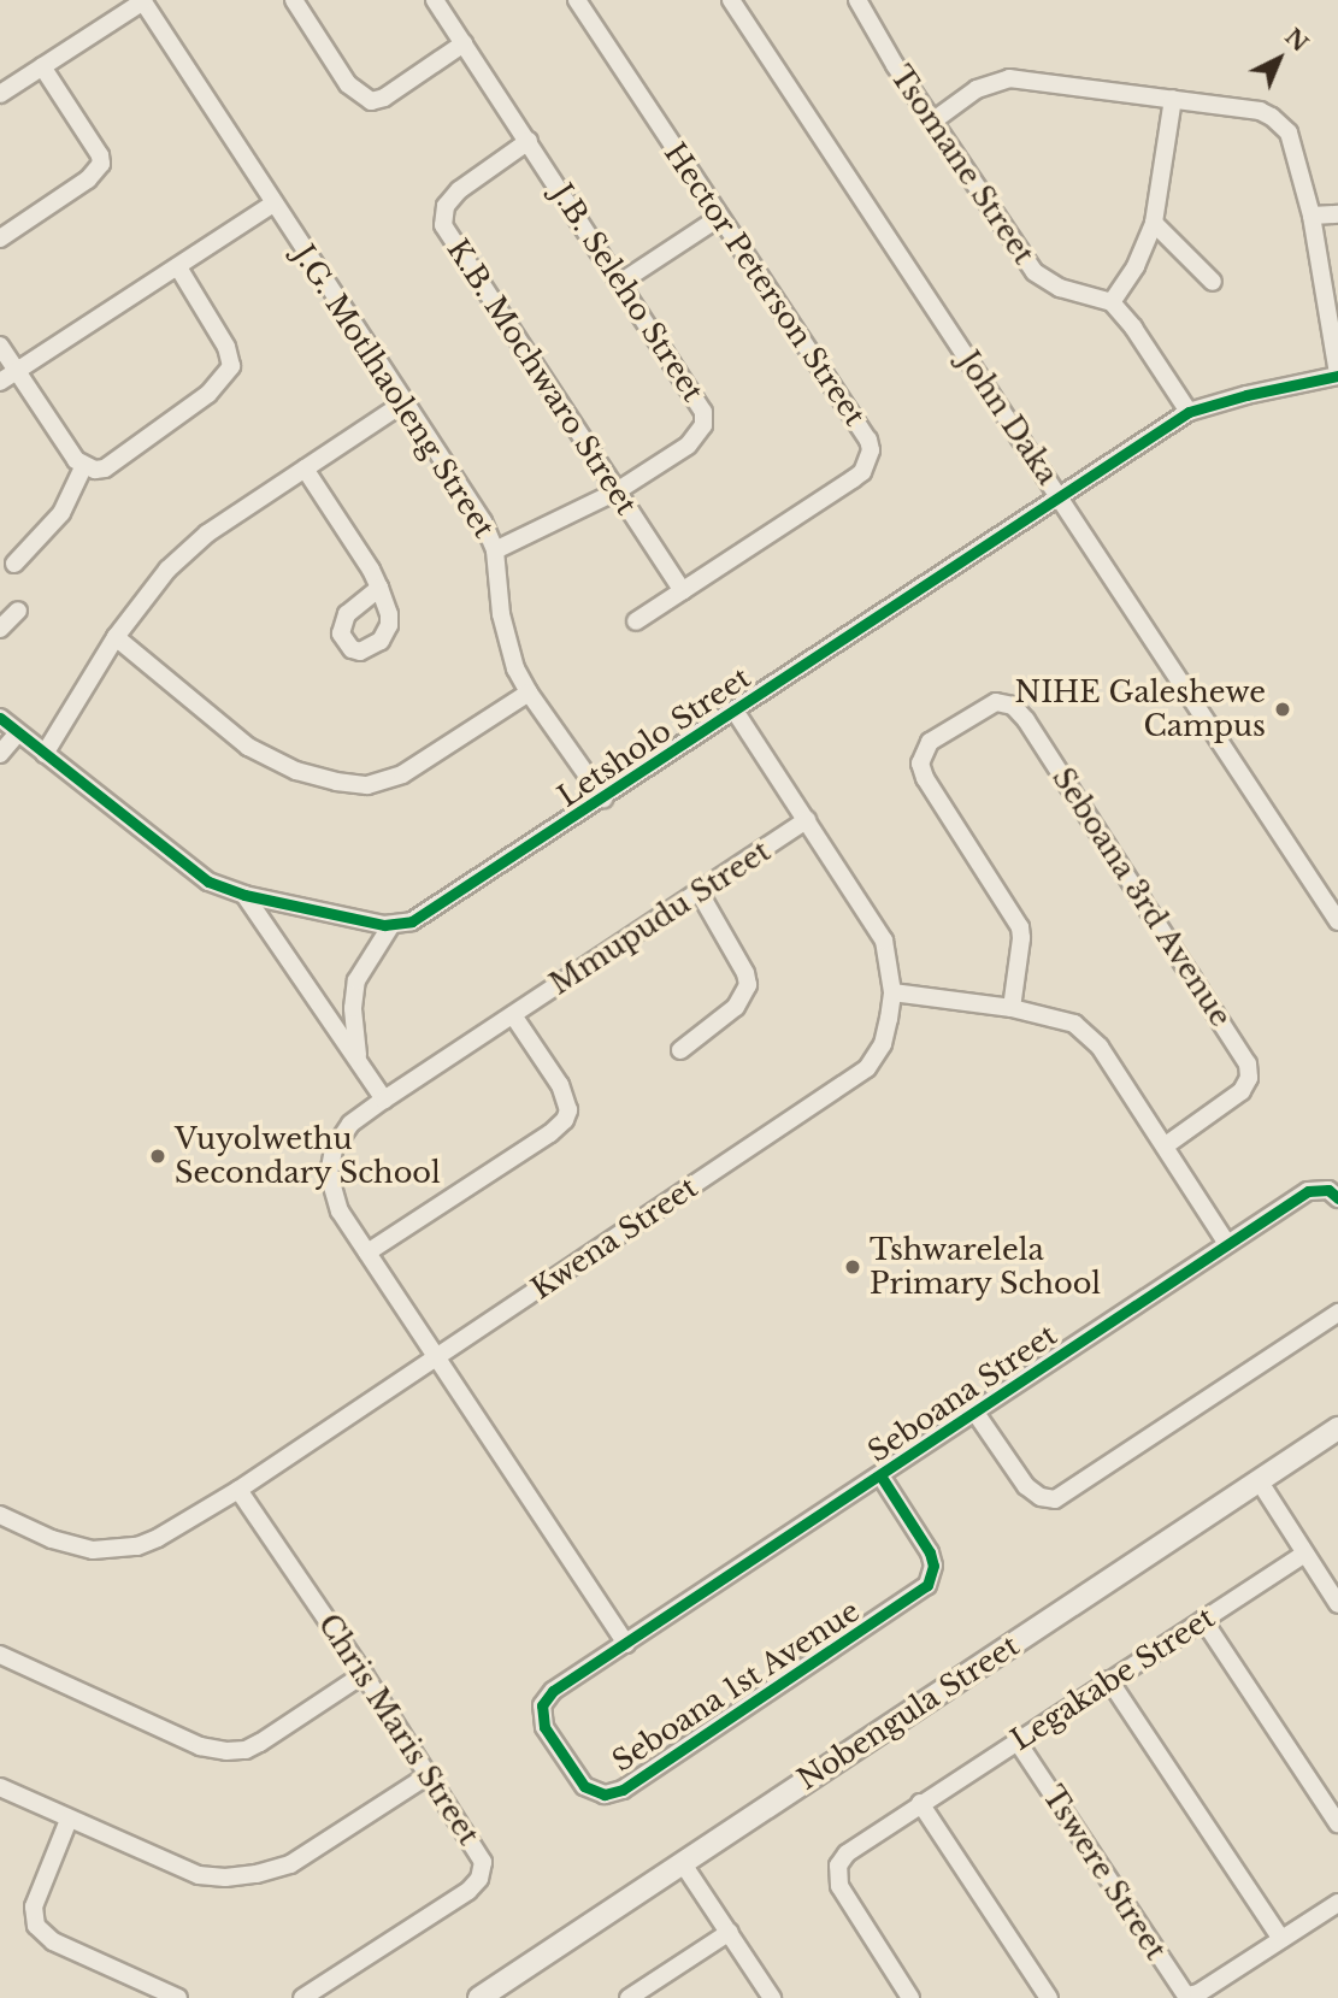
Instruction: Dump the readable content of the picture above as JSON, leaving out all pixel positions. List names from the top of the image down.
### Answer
{
  "streets": {
    "street": [
      "Tsomane Street",
      "Hector Peterson Street",
      "J.B. Seleho Street",
      "K.B. Mochwaro Street",
      "J.G. Motlhaoleng Street",
      "John Daka",
      "Letsholo Street",
      "Seboana 3rd Avenue",
      "Mmupudu Street",
      "Kwena Street",
      "Seboana Street",
      "Legakabe Street",
      "Seboana 1st Avenue",
      "Nobengula Street",
      "Chris Maris Street",
      "Tswere Street"
    ]
  },
  "crossings": [
    ["Hector Peterson Street", "K.B. Mochwaro Street"],
    ["J.B. Seleho Street", "K.B. Mochwaro Street"],
    ["J.B. Seleho Street", "J.G. Motlhaoleng Street"],
    ["J.G. Motlhaoleng Street", "Letsholo Street"],
    ["John Daka", "Letsholo Street"],
    ["Letsholo Street", "Kwena Street"],
    ["Mmupudu Street", "Kwena Street"],
    ["Kwena Street", "Chris Maris Street"],
    ["Seboana Street", "Seboana 1st Avenue"],
    ["Legakabe Street", "Tswere Street"]
  ],
  "places": ["NIHE Galeshewe Campus", "Vuyolwethu Secondary School", "Tshwarelela Primary School"],
  "north": "top right"
}
